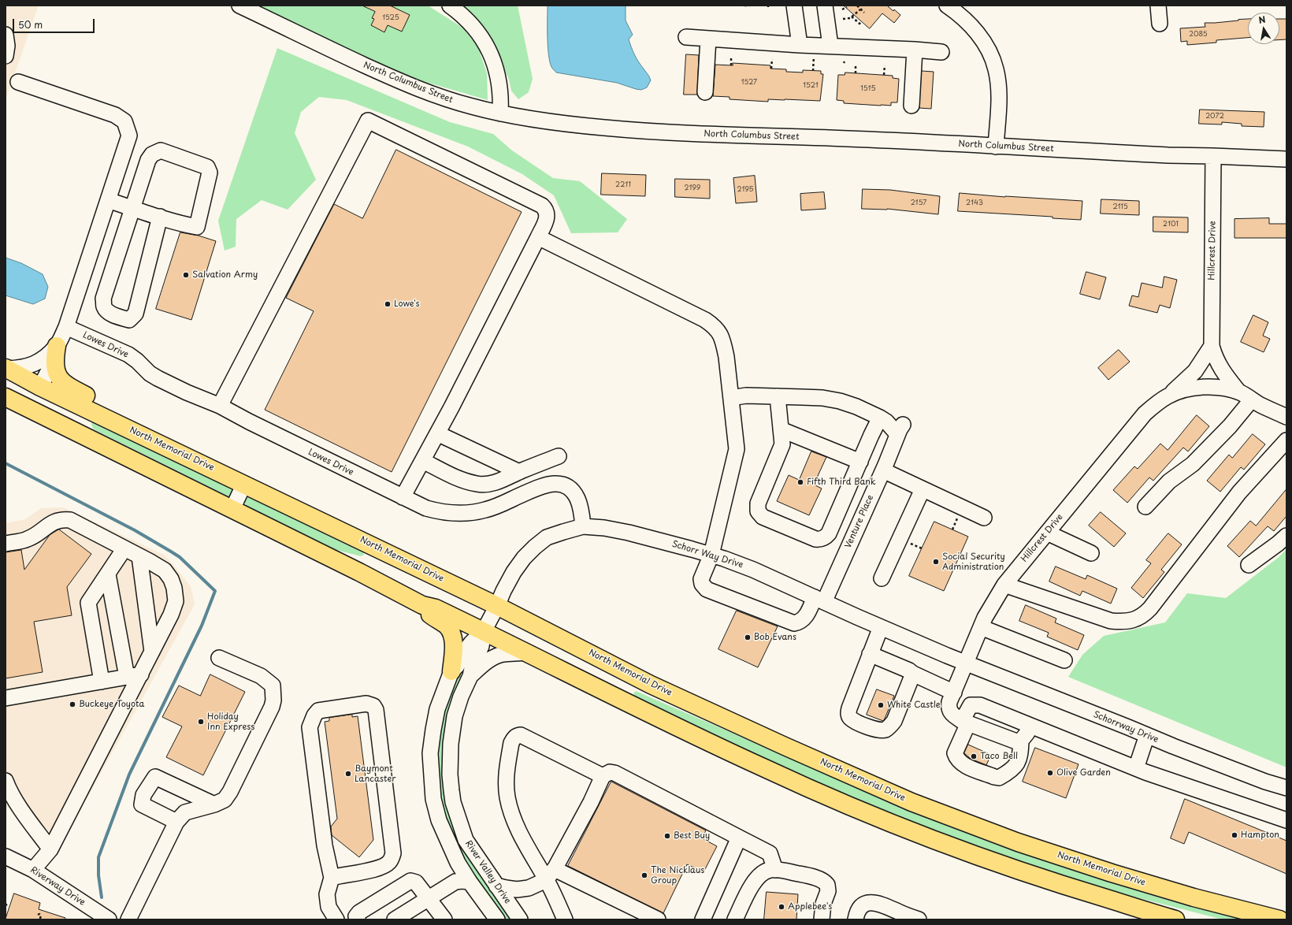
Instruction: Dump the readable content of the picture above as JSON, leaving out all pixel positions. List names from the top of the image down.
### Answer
{
  "streets": {
    "main road": ["North Memorial Drive"],
    "street": [
      "North Columbus Street",
      "Hillcrest Drive",
      "Lowes Drive",
      "Venture Place",
      "Schorr Way Drive",
      "Schorrway Drive",
      "River Valley Drive",
      "Riverway Drive"
    ]
  },
  "crossings": [
    ["North Columbus Street", "Hillcrest Drive"],
    ["Hillcrest Drive", "Schorr Way Drive"],
    ["Hillcrest Drive", "Schorrway Drive"],
    ["Lowes Drive", "Schorr Way Drive"],
    ["North Memorial Drive", "Schorr Way Drive"],
    ["Venture Place", "Schorr Way Drive"],
    ["Schorr Way Drive", "Schorrway Drive"],
    ["Schorr Way Drive", "River Valley Drive"]
  ],
  "places": [
    "Salvation Army",
    "Lowe's",
    "Fifth Third Bank",
    "Social Security Administration",
    "Bob Evans",
    "Buckeye Toyota",
    "White Castle",
    "Holiday Inn Express",
    "Taco Bell",
    "Olive Garden",
    "Baymont Lancaster",
    "Hampton",
    "Best Buy",
    "The Nicklaus Group",
    "Applebee's"
  ],
  "house_numbers": [
    "1525",
    "2085",
    "1527",
    "1521",
    "1515",
    "2072",
    "2211",
    "2199",
    "2195",
    "2157",
    "2143",
    "2115",
    "2101"
  ],
  "scale_bar": "50 m",
  "north": "top"
}
